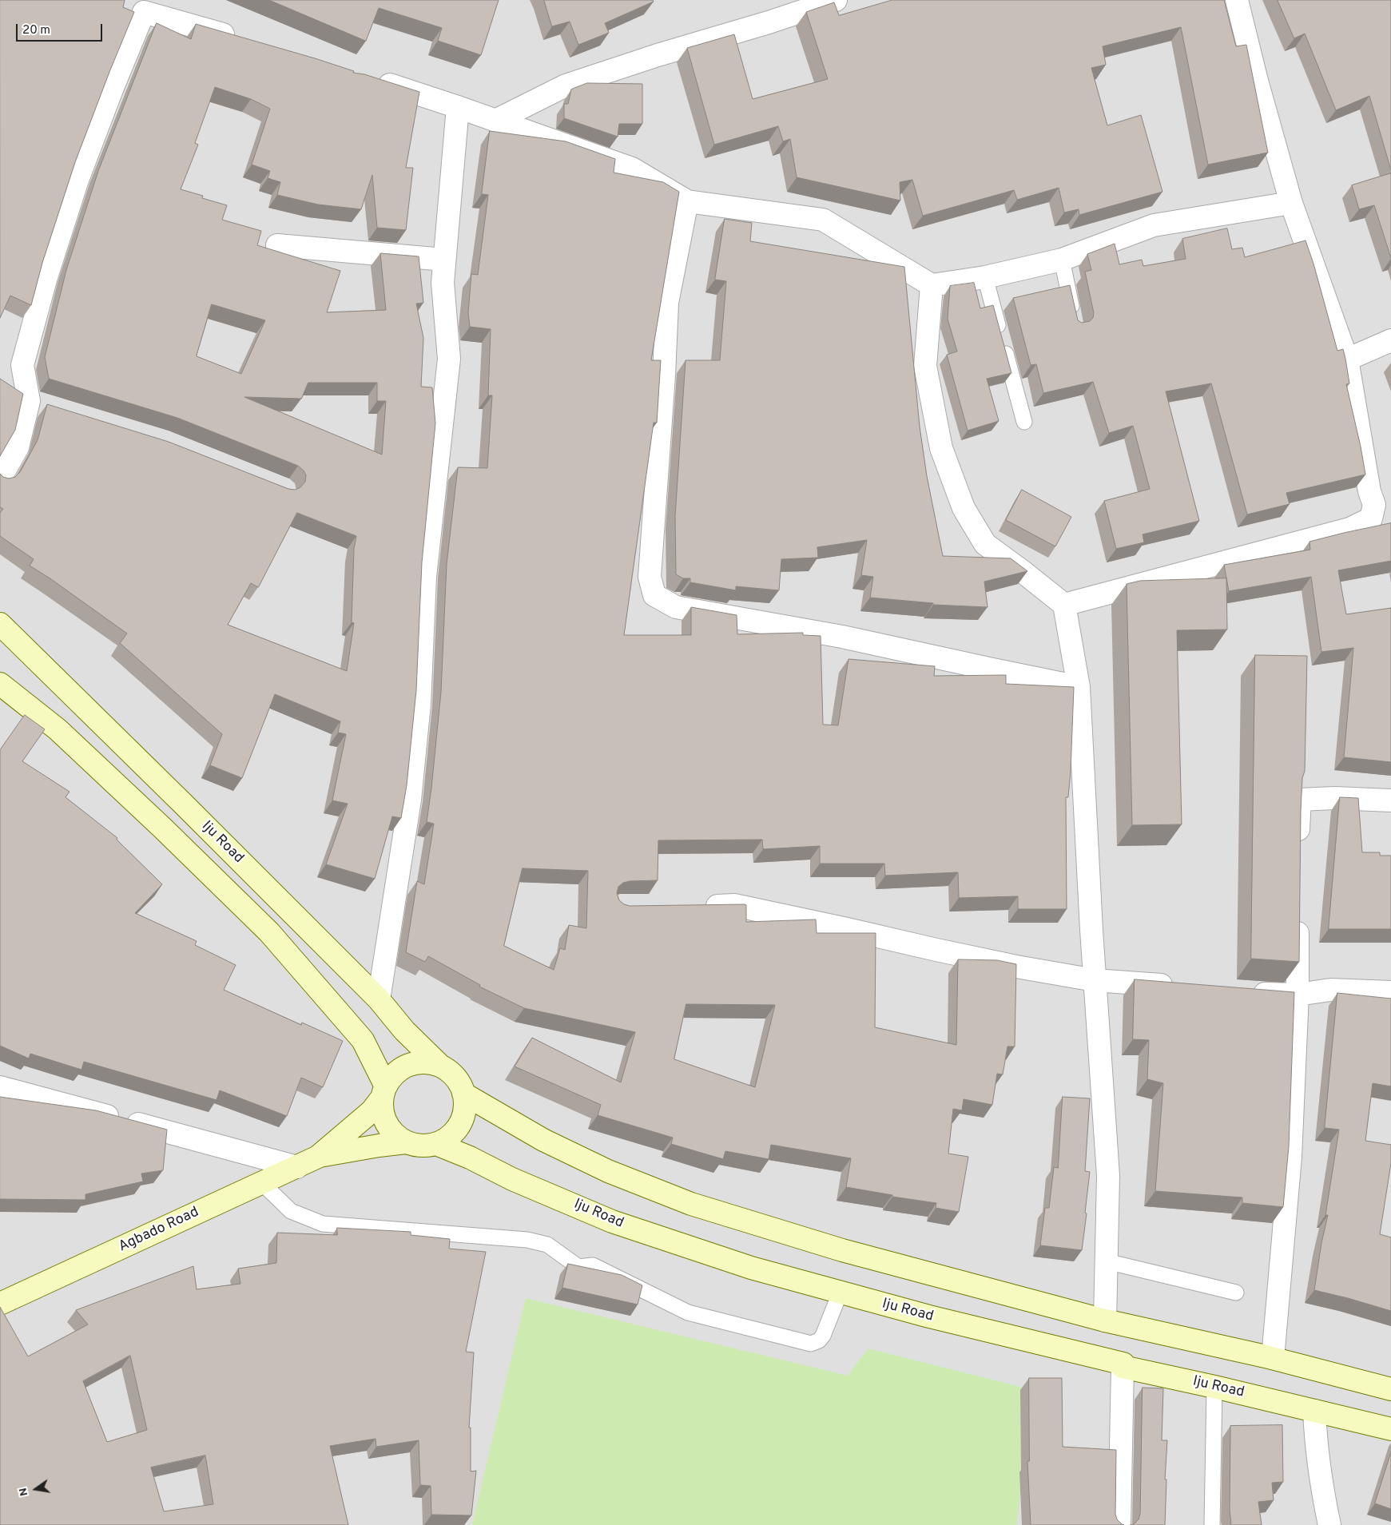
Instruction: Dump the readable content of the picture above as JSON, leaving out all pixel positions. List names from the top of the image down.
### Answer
{
  "streets": {
    "main road": ["Iju Road", "Agbado Road"]
  },
  "crossings": [
    ["Iju Road", "Agbado Road"]
  ],
  "scale_bar": "20 m",
  "north": "left"
}
